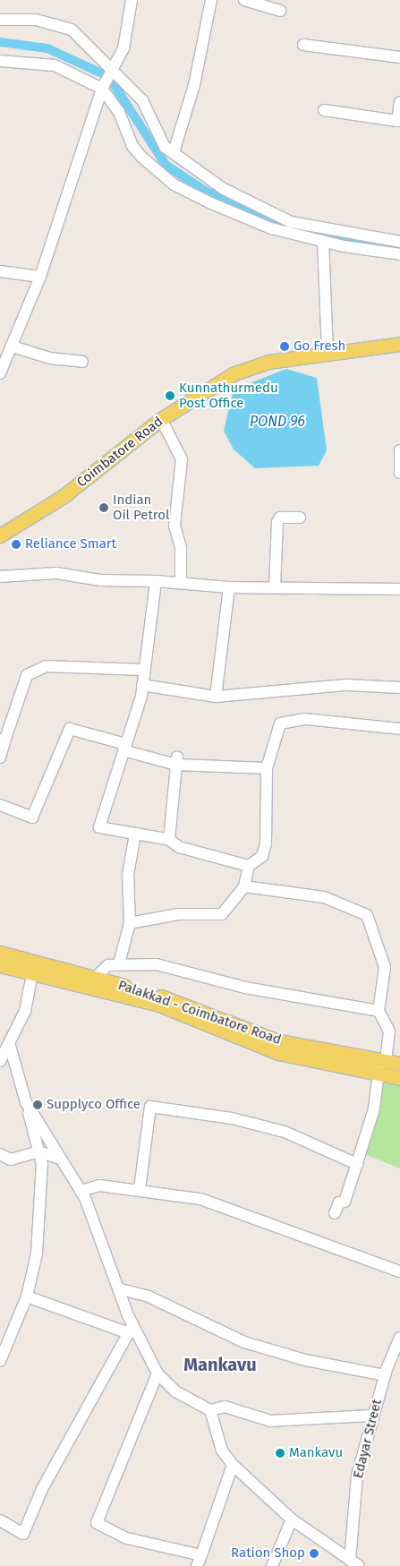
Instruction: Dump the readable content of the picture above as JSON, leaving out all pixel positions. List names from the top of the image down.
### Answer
{
  "streets": {
    "main road": ["Coimbatore Road", "Palakkad - Coimbatore Road"],
    "street": ["Edayar Street"]
  },
  "districts": ["Mankavu"],
  "water": ["POND 96"],
  "places": [
    "Go Fresh",
    "Kunnathurmedu Post Office",
    "Indian Oil Petrol",
    "Reliance Smart",
    "Supplyco Office",
    "Mankavu",
    "Ration Shop"
  ]
}
